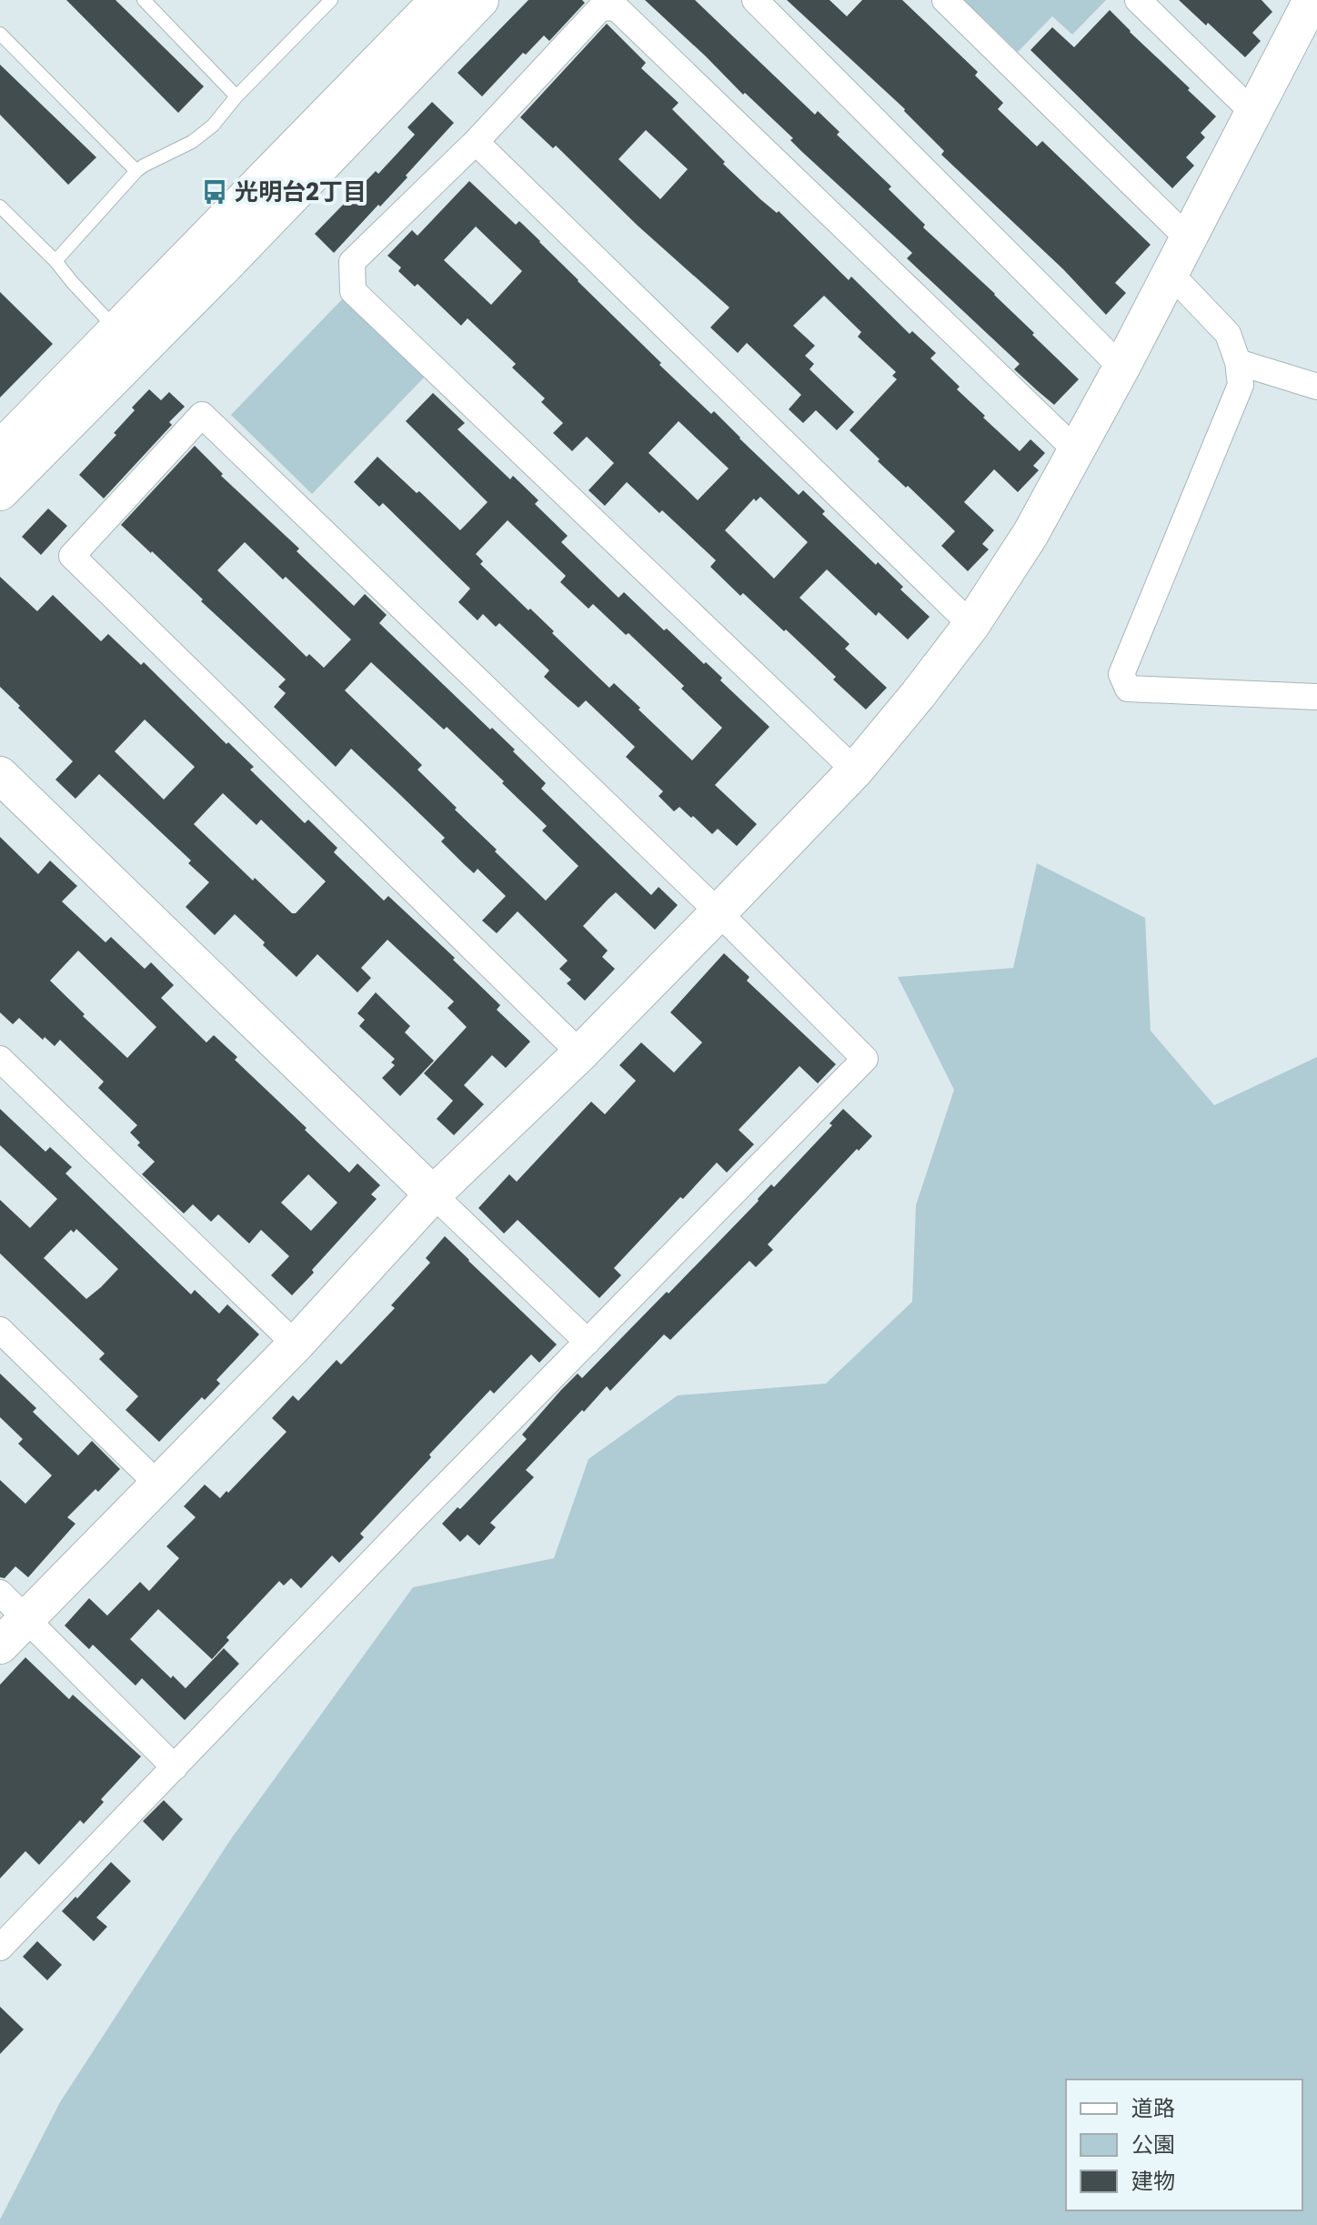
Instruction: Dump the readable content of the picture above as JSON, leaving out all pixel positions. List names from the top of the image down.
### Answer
{
  "places": {
    "bus stop": ["光明台2丁目"]
  },
  "legend": ["道路", "公園", "建物"]
}
